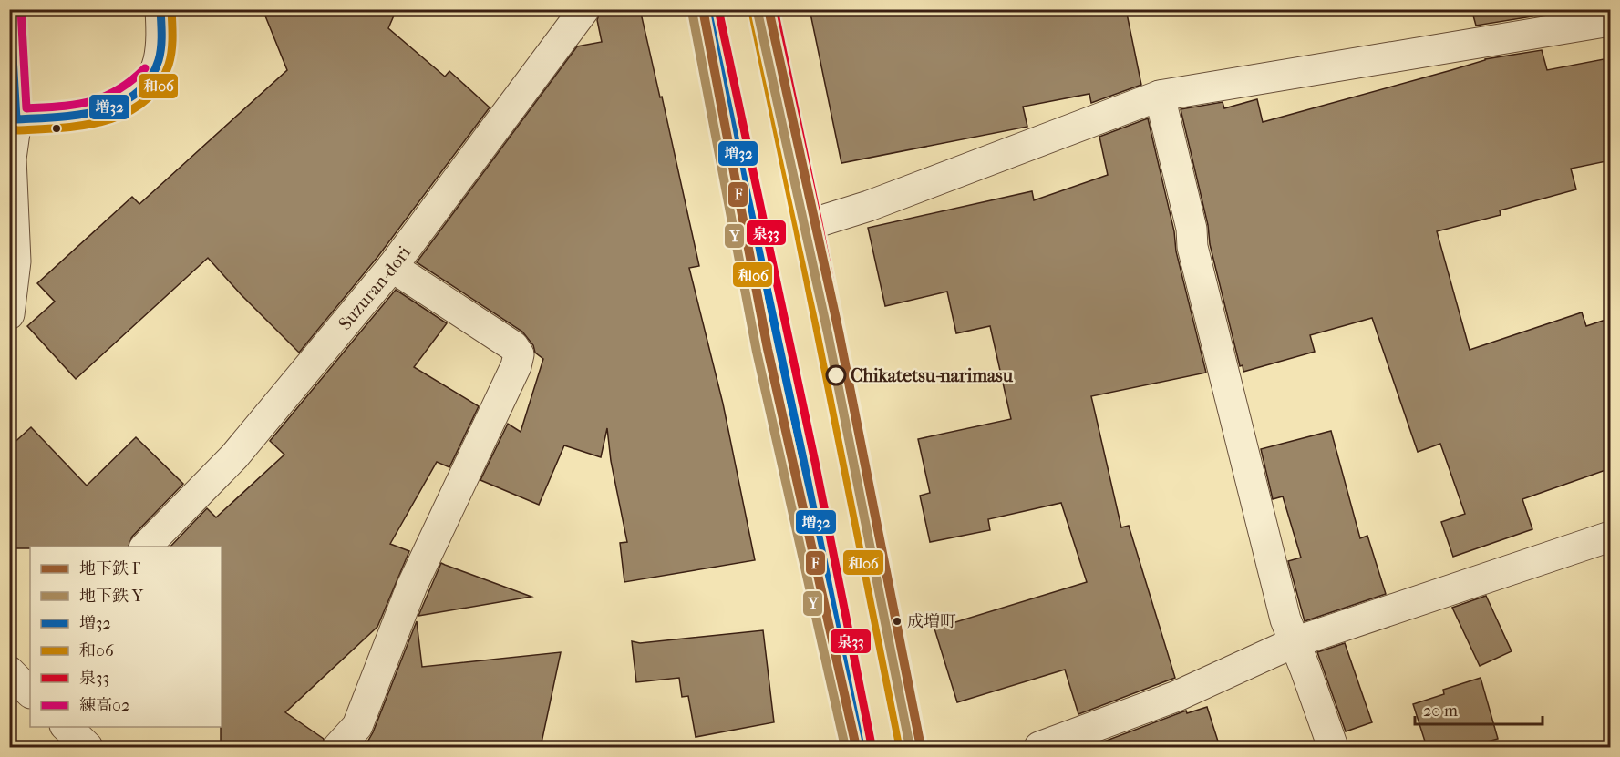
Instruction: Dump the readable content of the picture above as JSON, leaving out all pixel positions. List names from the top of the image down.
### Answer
{
  "streets": {
    "street": ["Suzuran-dori"]
  },
  "places": ["Chikatetsu-narimasu", "成増町"],
  "lines": [
    "metro line F",
    "transit line 増32",
    "transit line 和06",
    "transit line 泉33",
    "transit line 練高02",
    "metro line Y"
  ],
  "legend": [
    "地下鉄 F",
    "地下鉄 Y",
    "増32",
    "和06",
    "泉33",
    "練高02"
  ],
  "scale_bar": "20 m"
}
